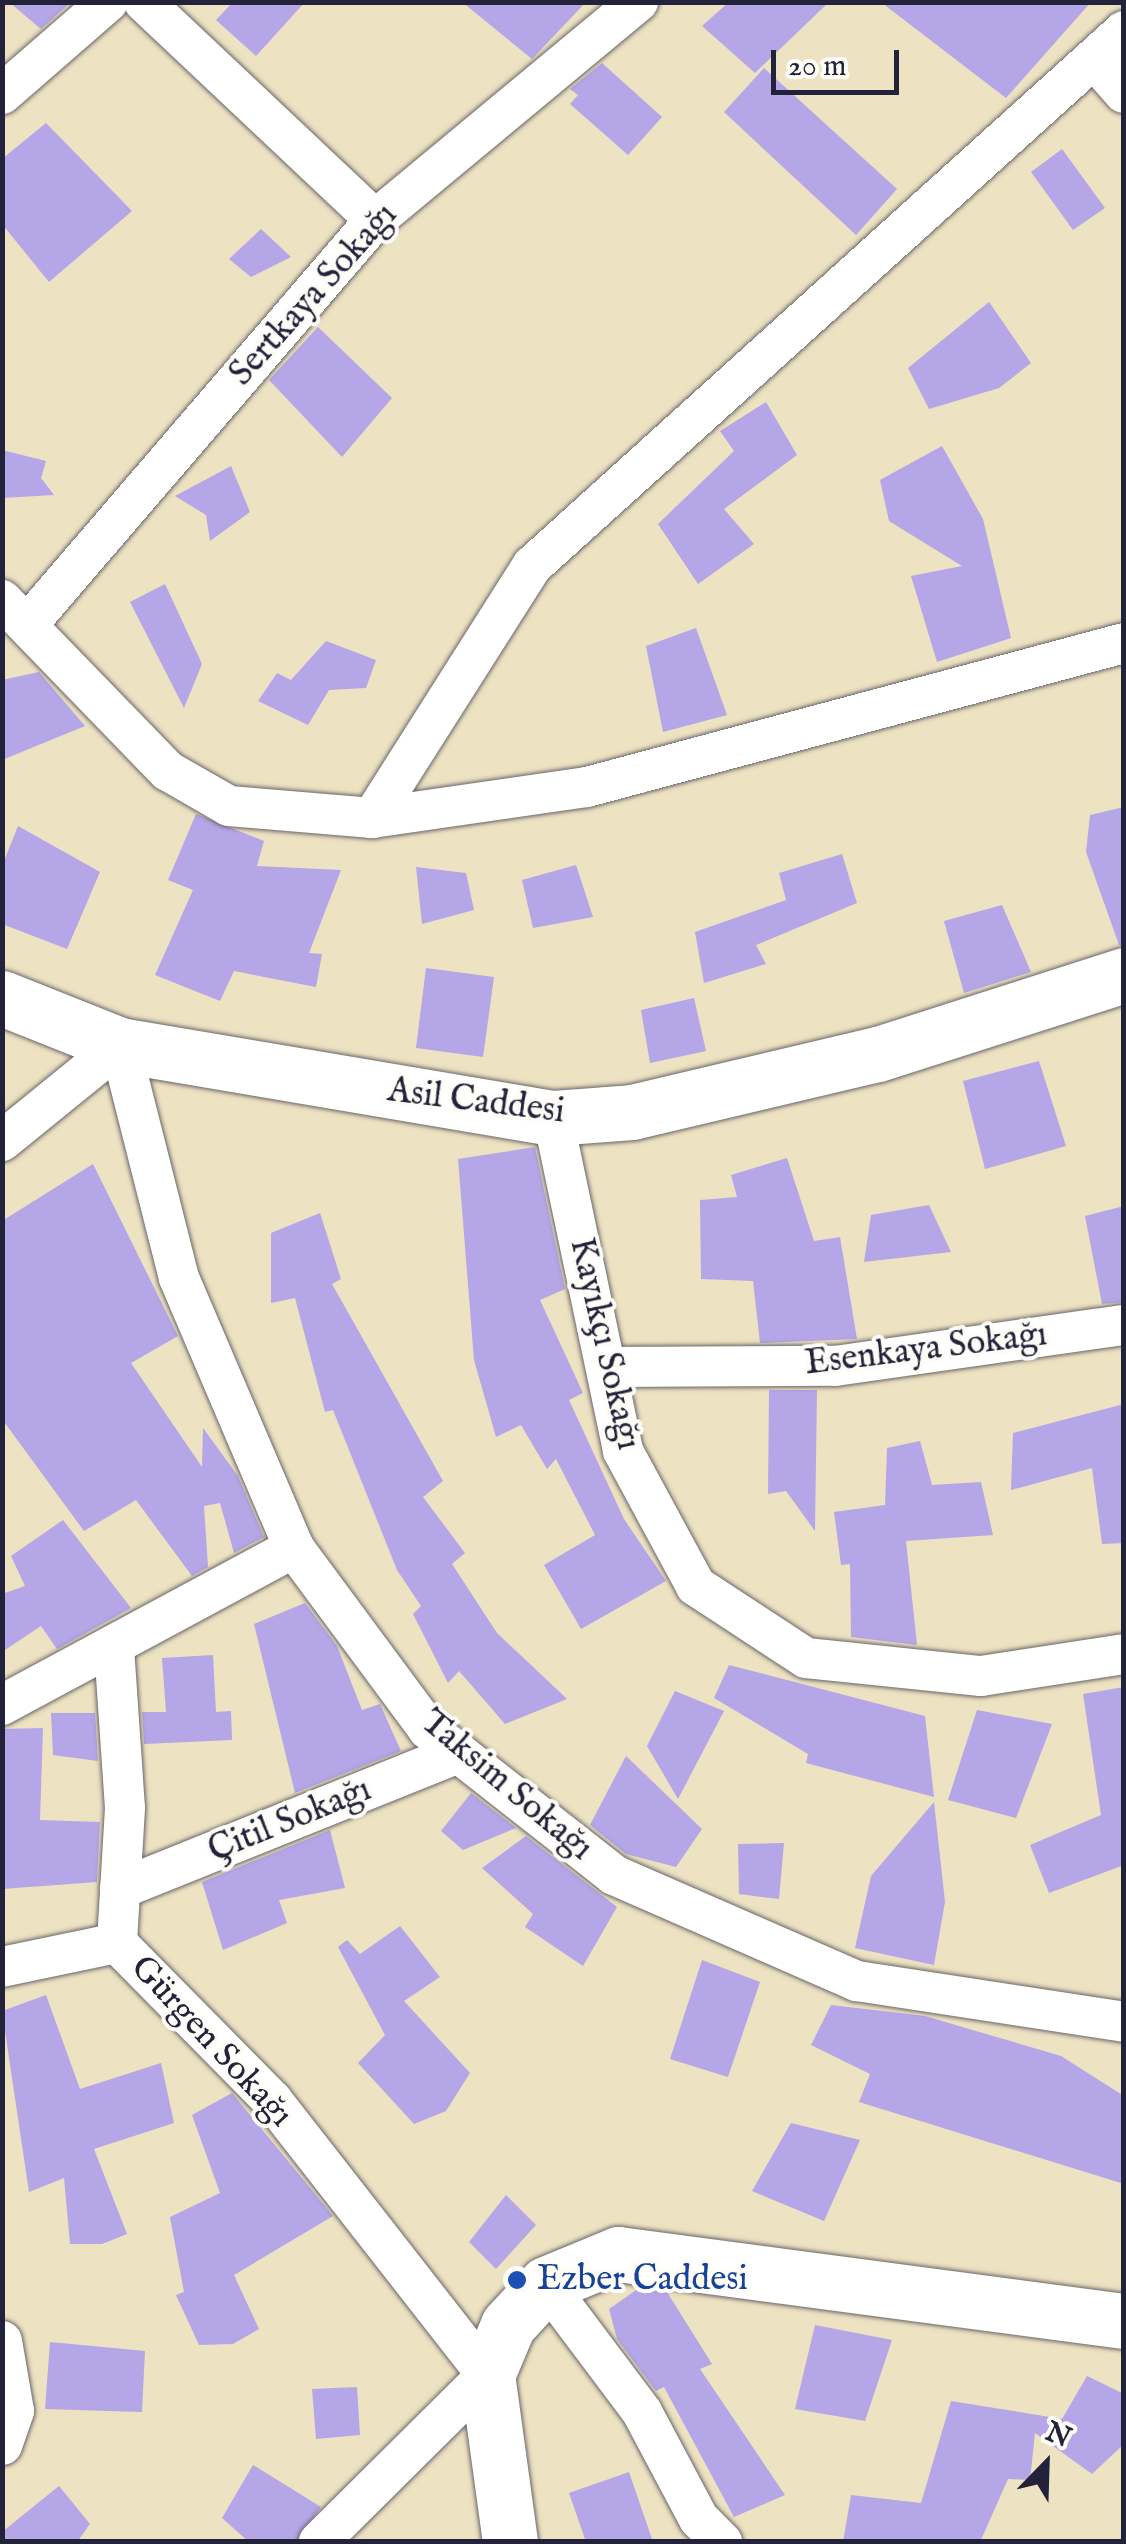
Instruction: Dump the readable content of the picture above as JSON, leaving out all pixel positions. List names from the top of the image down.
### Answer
{
  "streets": {
    "street": [
      "Sertkaya Sokağı",
      "Asil Caddesi",
      "Kayıkçı Sokağı",
      "Esenkaya Sokağı",
      "Taksim Sokağı",
      "Çitil Sokağı",
      "Gürgen Sokağı"
    ]
  },
  "crossings": [
    ["Asil Caddesi", "Kayıkçı Sokağı"],
    ["Asil Caddesi", "Taksim Sokağı"],
    ["Kayıkçı Sokağı", "Esenkaya Sokağı"],
    ["Taksim Sokağı", "Çitil Sokağı"],
    ["Çitil Sokağı", "Gürgen Sokağı"]
  ],
  "places": ["Ezber Caddesi"],
  "scale_bar": "20 m",
  "north": "top right"
}
